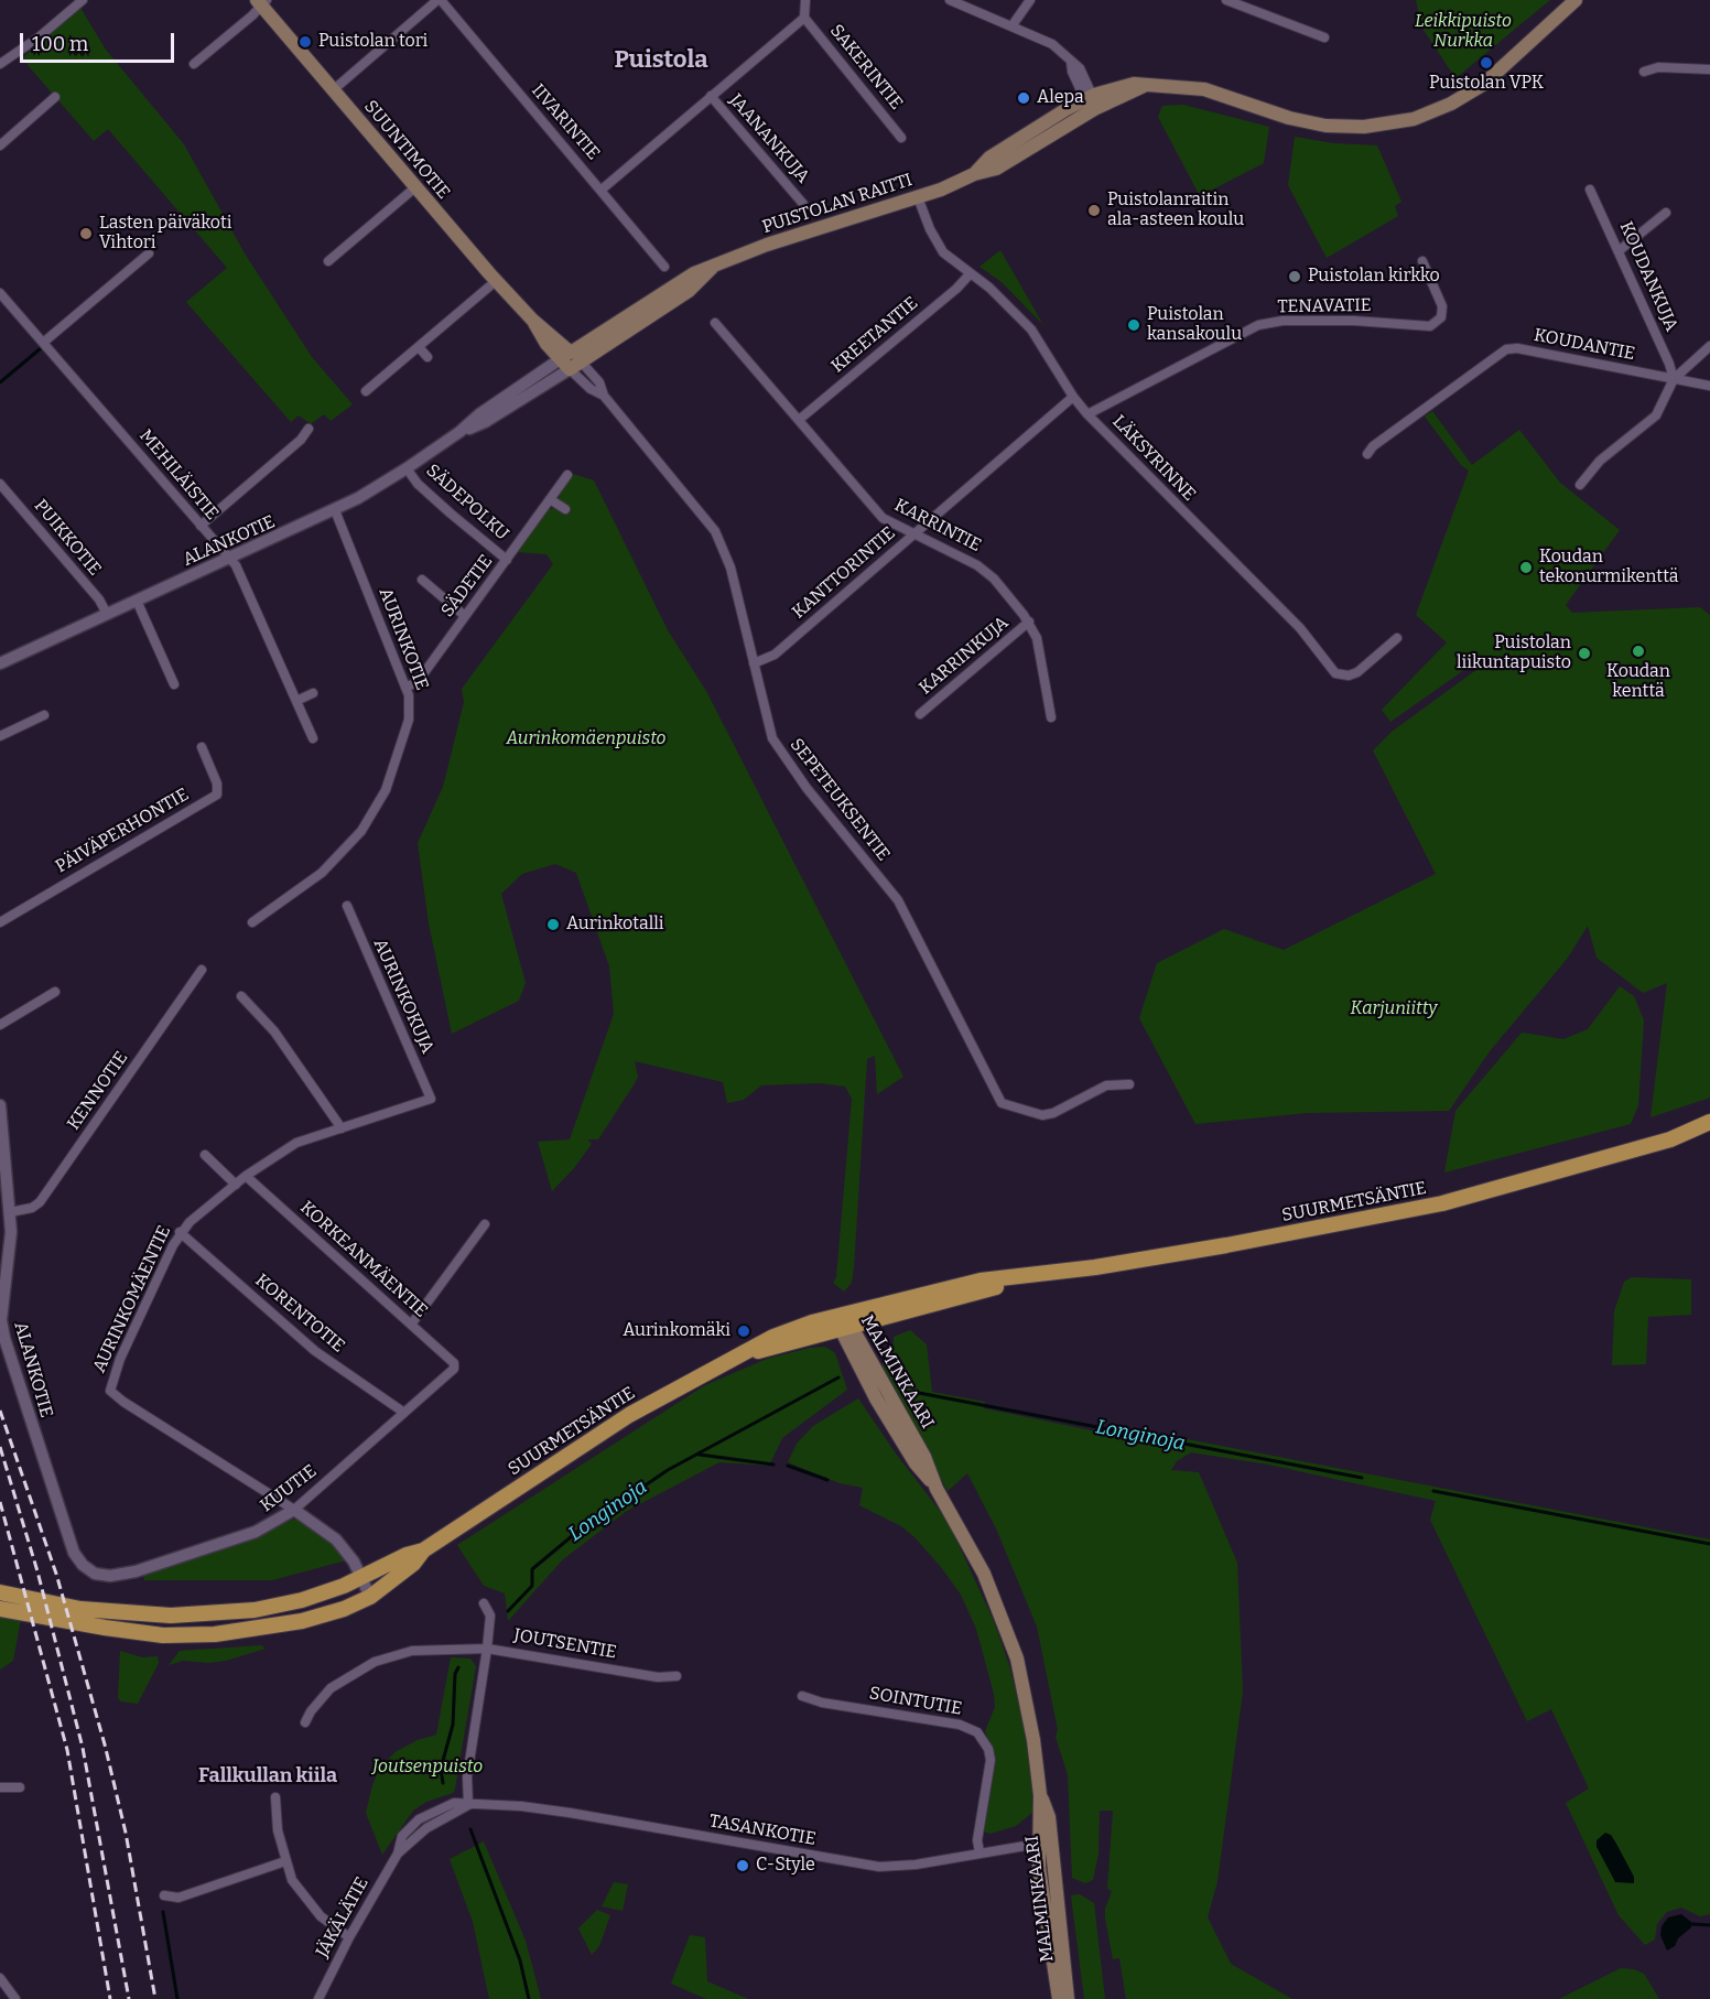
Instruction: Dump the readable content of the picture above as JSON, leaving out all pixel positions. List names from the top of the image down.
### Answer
{
  "streets": {
    "main road": [
      "SUUNTIMOTIE",
      "PUISTOLAN RAITTI",
      "SUURMETSÄNTIE",
      "MALMINKAARI"
    ],
    "street": [
      "SAKERINTIE",
      "IIVARINTIE",
      "JAANANKUJA",
      "KOUDANKUJA",
      "TENAVATIE",
      "KREETANTIE",
      "KOUDANTIE",
      "LÄKSYRINNE",
      "MEHILÄISTIE",
      "SÄDEPOLKU",
      "KARRINTIE",
      "PUIKKOTIE",
      "ALANKOTIE",
      "KANTTORINTIE",
      "SÄDETIE",
      "AURINKOTIE",
      "KARRINKUJA",
      "SEPETEUKSENTIE",
      "PÄIVÄPERHONTIE",
      "AURINKOKUJA",
      "KENNOTIE",
      "KORKEANMÄENTIE",
      "AURINKOMÄENTIE",
      "KORENTOTIE",
      "KUUTIE",
      "JOUTSENTIE",
      "SOINTUTIE",
      "TASANKOTIE",
      "JÄKÄLÄTIE"
    ]
  },
  "crossings": [
    ["SUUNTIMOTIE", "PUISTOLAN RAITTI"],
    ["SUUNTIMOTIE", "ALANKOTIE"],
    ["SUUNTIMOTIE", "SEPETEUKSENTIE"],
    ["PUISTOLAN RAITTI", "LÄKSYRINNE"],
    ["PUISTOLAN RAITTI", "ALANKOTIE"],
    ["PUISTOLAN RAITTI", "SEPETEUKSENTIE"],
    ["KOUDANKUJA", "KOUDANTIE"],
    ["TENAVATIE", "LÄKSYRINNE"],
    ["KREETANTIE", "LÄKSYRINNE"],
    ["KREETANTIE", "KARRINTIE"],
    ["LÄKSYRINNE", "KANTTORINTIE"],
    ["MEHILÄISTIE", "ALANKOTIE"],
    ["SÄDEPOLKU", "ALANKOTIE"],
    ["SÄDEPOLKU", "SÄDETIE"],
    ["KARRINTIE", "KANTTORINTIE"],
    ["KARRINTIE", "KARRINKUJA"],
    ["PUIKKOTIE", "ALANKOTIE"],
    ["ALANKOTIE", "AURINKOTIE"],
    ["ALANKOTIE", "SEPETEUKSENTIE"],
    ["ALANKOTIE", "KENNOTIE"],
    ["ALANKOTIE", "KUUTIE"],
    ["KANTTORINTIE", "SEPETEUKSENTIE"],
    ["SÄDETIE", "AURINKOTIE"],
    ["AURINKOKUJA", "AURINKOMÄENTIE"],
    ["SUURMETSÄNTIE", "MALMINKAARI"],
    ["KORKEANMÄENTIE", "AURINKOMÄENTIE"],
    ["KORKEANMÄENTIE", "KUUTIE"],
    ["AURINKOMÄENTIE", "KORENTOTIE"],
    ["AURINKOMÄENTIE", "KUUTIE"],
    ["KORENTOTIE", "KUUTIE"],
    ["MALMINKAARI", "TASANKOTIE"],
    ["JOUTSENTIE", "TASANKOTIE"],
    ["JOUTSENTIE", "JÄKÄLÄTIE"],
    ["SOINTUTIE", "TASANKOTIE"],
    ["TASANKOTIE", "JÄKÄLÄTIE"]
  ],
  "districts": ["Puistola", "Fallkullan kiila"],
  "water": ["Longinoja"],
  "parks": [
    "Leikkipuisto Nurkka",
    "Aurinkomäenpuisto",
    "Karjuniitty",
    "Joutsenpuisto"
  ],
  "places": [
    "Puistolan tori",
    "Puistolan VPK",
    "Alepa",
    "Puistolanraitin ala-asteen koulu",
    "Lasten päiväkoti Vihtori",
    "Puistolan kirkko",
    "Puistolan kansakoulu",
    "Koudan tekonurmikenttä",
    "Koudan kenttä",
    "Puistolan liikuntapuisto",
    "Aurinkotalli",
    "Aurinkomäki",
    "C-Style"
  ],
  "scale_bar": "100 m"
}
